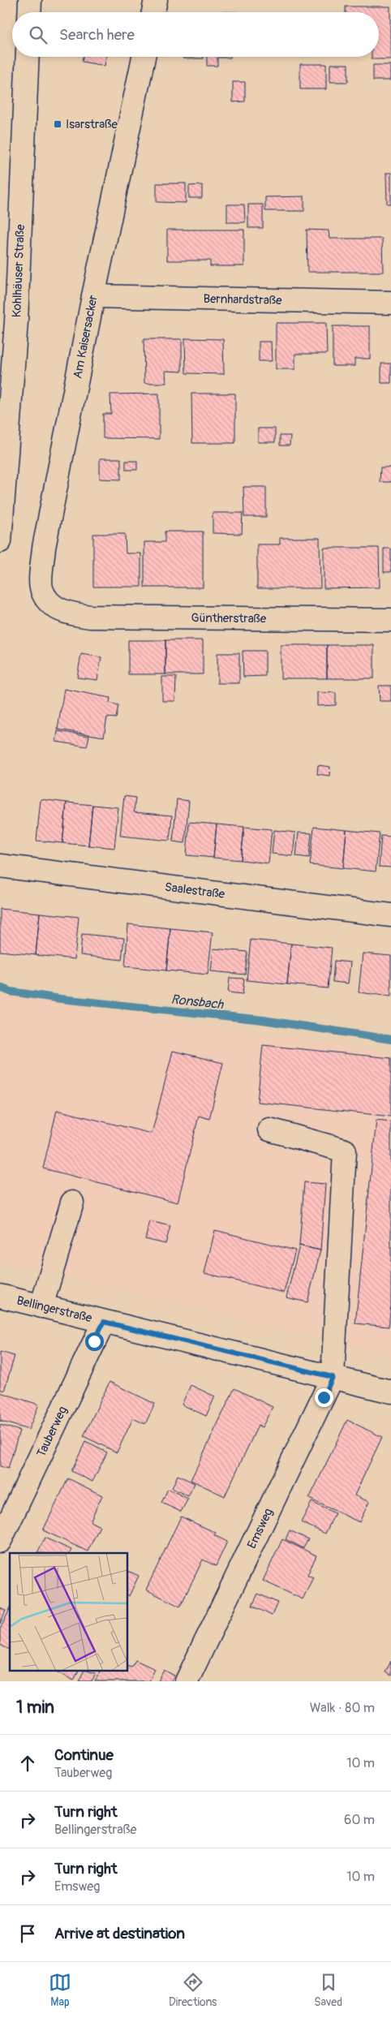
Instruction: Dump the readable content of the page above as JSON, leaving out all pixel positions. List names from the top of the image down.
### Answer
{
  "streets": {
    "street": [
      "Kohlhäuser Straße",
      "Bernhardstraße",
      "Am Kaisersacker",
      "Güntherstraße",
      "Saalestraße",
      "Bellingerstraße",
      "Tauberweg",
      "Emsweg"
    ]
  },
  "crossings": [
    ["Bernhardstraße", "Am Kaisersacker"],
    ["Am Kaisersacker", "Güntherstraße"],
    ["Bellingerstraße", "Tauberweg"],
    ["Bellingerstraße", "Emsweg"]
  ],
  "water": ["Ronsbach"],
  "places": {
    "transit": ["Isarstraße"]
  },
  "page": {
    "search": "Search here",
    "heading": ["1 min", "Walk · 80 m"],
    "list": [
      ["Continue", "Tauberweg", "10 m"],
      ["Turn right", "Bellingerstraße", "60 m"],
      ["Turn right", "Emsweg", "10 m"],
      "Arrive at destination"
    ],
    "nav": ["Map", "Directions", "Saved"]
  }
}
